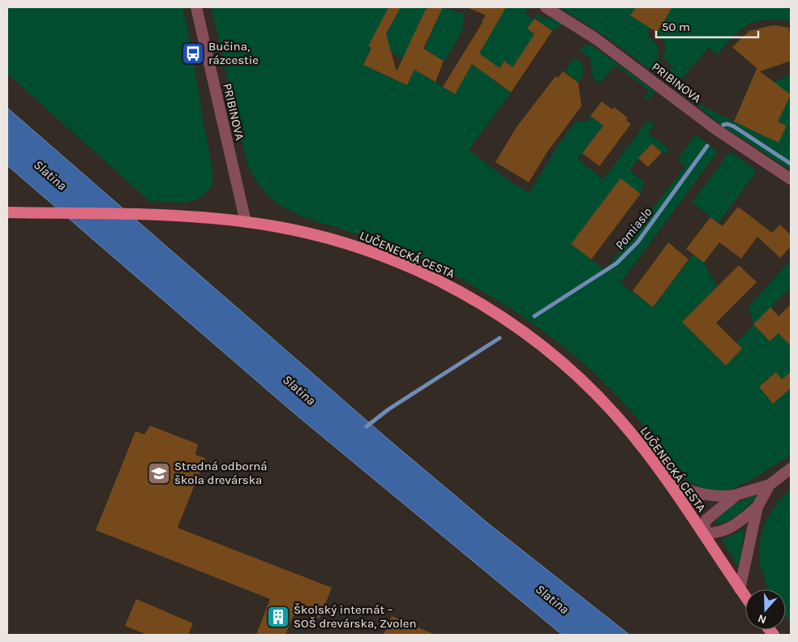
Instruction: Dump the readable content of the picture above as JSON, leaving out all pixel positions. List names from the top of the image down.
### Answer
{
  "streets": {
    "main road": ["LUČENECKÁ CESTA"],
    "street": ["PRIBINOVA"]
  },
  "crossings": [
    ["PRIBINOVA", "LUČENECKÁ CESTA"]
  ],
  "water": ["Slatina", "Pomiaslo"],
  "places": {
    "bus stop": ["Bučina, rázcestie"],
    "school or university": ["Stredná odborná škola drevárska"],
    "building": ["Školský internát – SOŠ drevárska, Zvolen"]
  },
  "scale_bar": "50 m",
  "north": "bottom"
}
